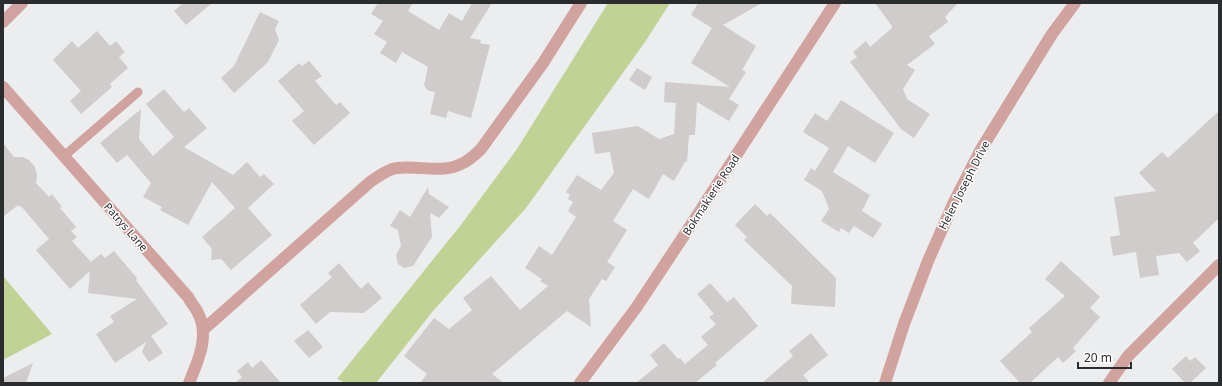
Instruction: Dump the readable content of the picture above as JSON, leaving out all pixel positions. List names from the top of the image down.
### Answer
{
  "streets": {
    "street": ["Helen Joseph Drive", "Bokmakierie Road", "Patrys Lane"]
  },
  "scale_bar": "20 m"
}
